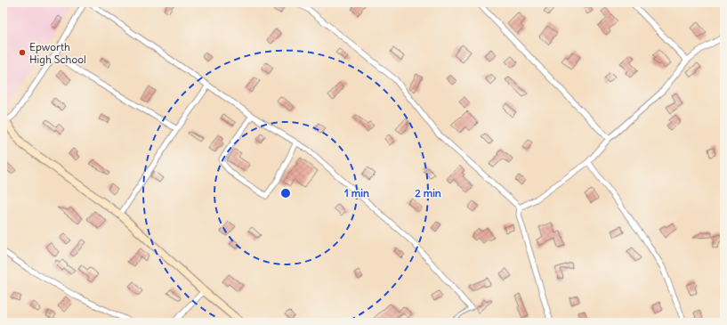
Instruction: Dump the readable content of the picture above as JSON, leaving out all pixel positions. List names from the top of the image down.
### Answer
{
  "places": ["Epworth High School"],
  "rings": ["1 min", "2 min"]
}
